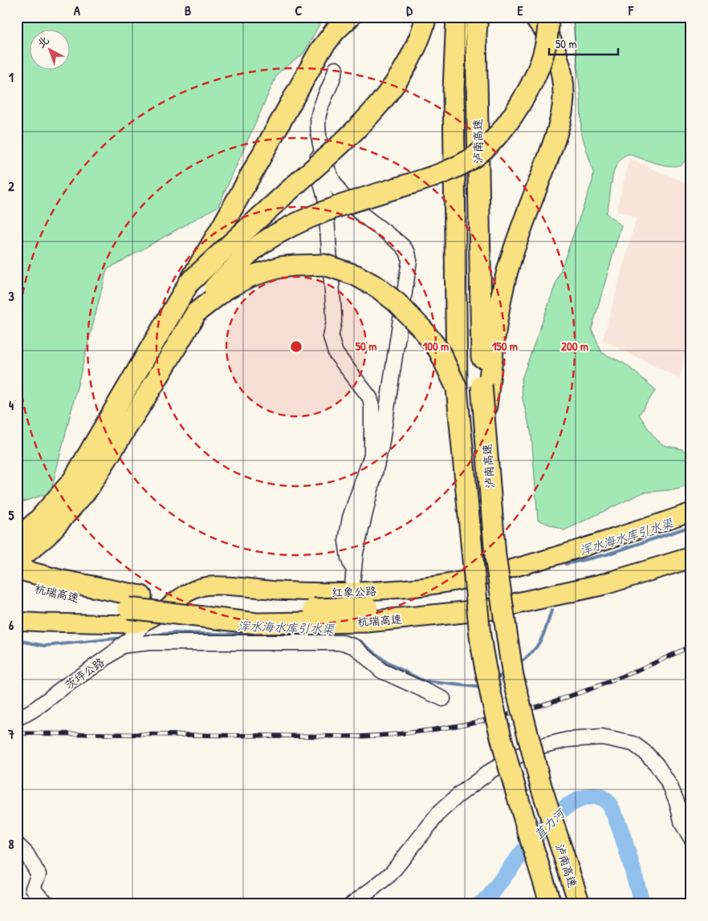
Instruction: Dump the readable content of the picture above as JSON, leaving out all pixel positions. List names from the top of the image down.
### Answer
{
  "streets": {
    "highway": ["泸南高速", "杭瑞高速"],
    "main road": ["红象公路"],
    "street": ["茨坪公路"]
  },
  "crossings": [
    ["红象公路", "茨坪公路"]
  ],
  "water": ["浑水海水库引水渠", "苴力河"],
  "scale_bar": "50 m",
  "north": "top left",
  "grid": {
    "columns": [
      "A",
      "B",
      "C",
      "D",
      "E",
      "F"
    ],
    "rows": [
      "1",
      "2",
      "3",
      "4",
      "5",
      "6",
      "7",
      "8"
    ]
  },
  "rings": [
    "50 m",
    "100 m",
    "150 m",
    "200 m"
  ]
}
